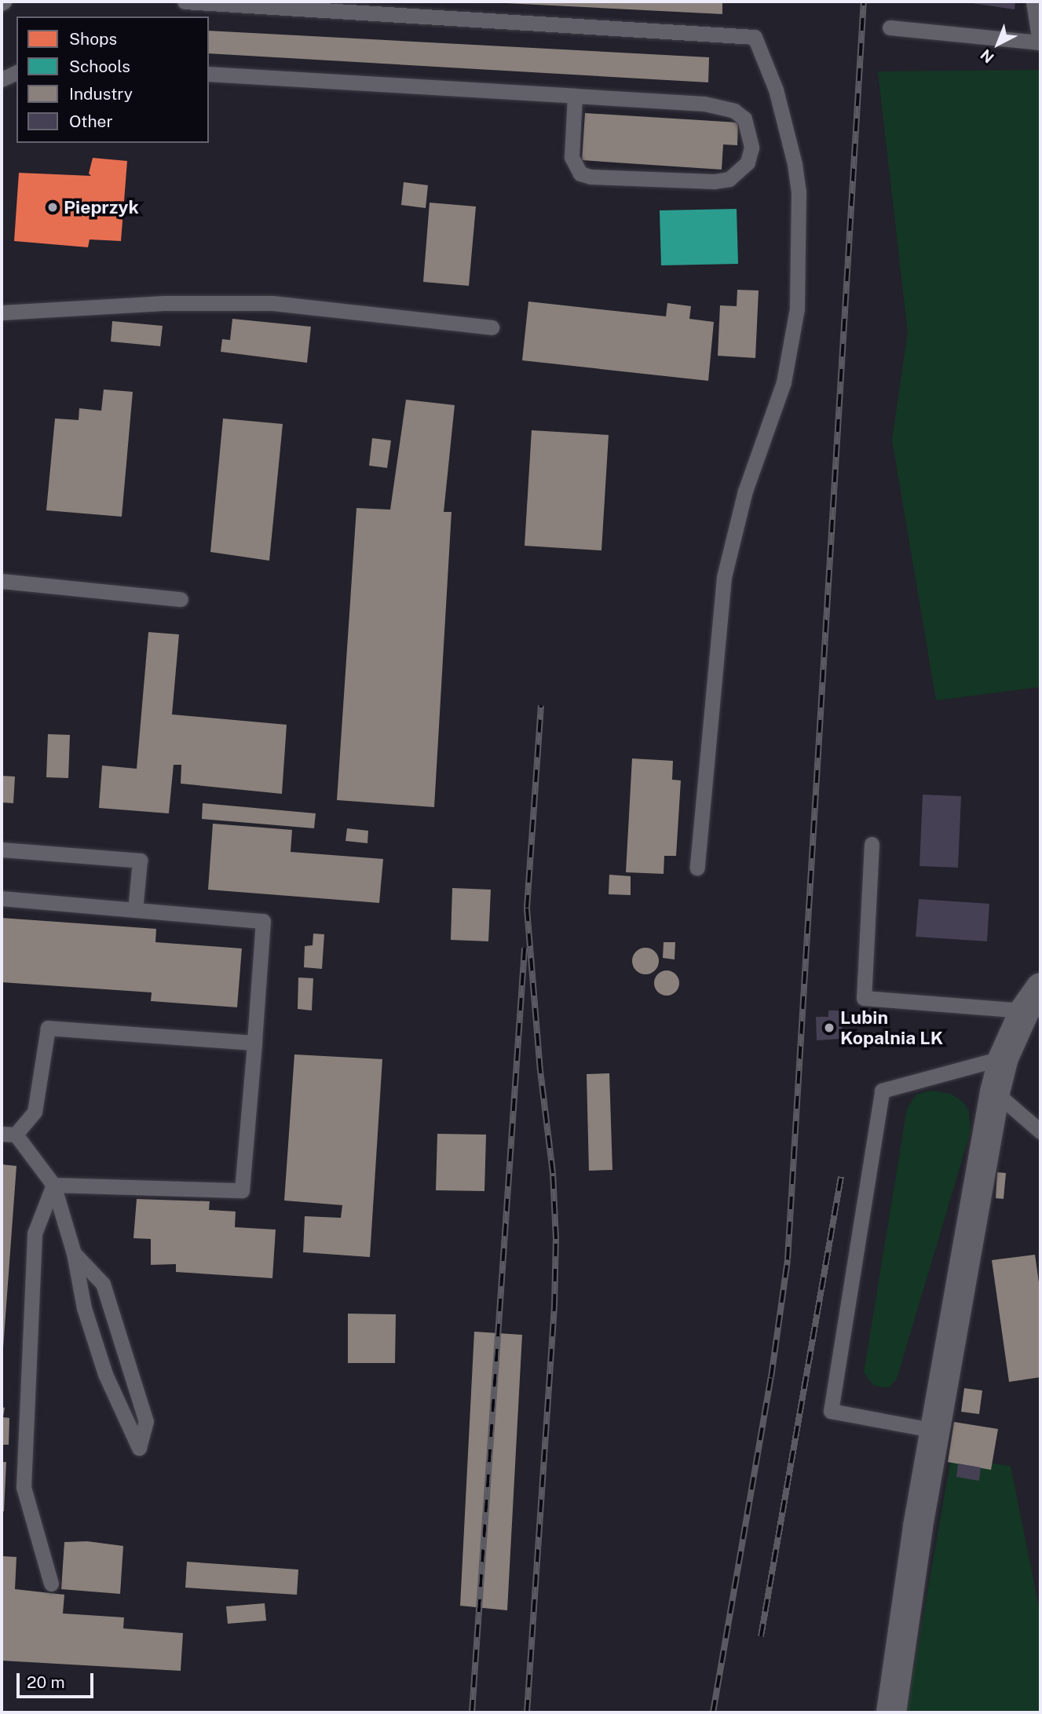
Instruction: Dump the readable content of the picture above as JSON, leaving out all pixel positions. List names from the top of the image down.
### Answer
{
  "places": ["Pieprzyk", "Lubin Kopalnia LK"],
  "legend": [
    "Shops",
    "Schools",
    "Industry",
    "Other"
  ],
  "scale_bar": "20 m",
  "north": "bottom left"
}
